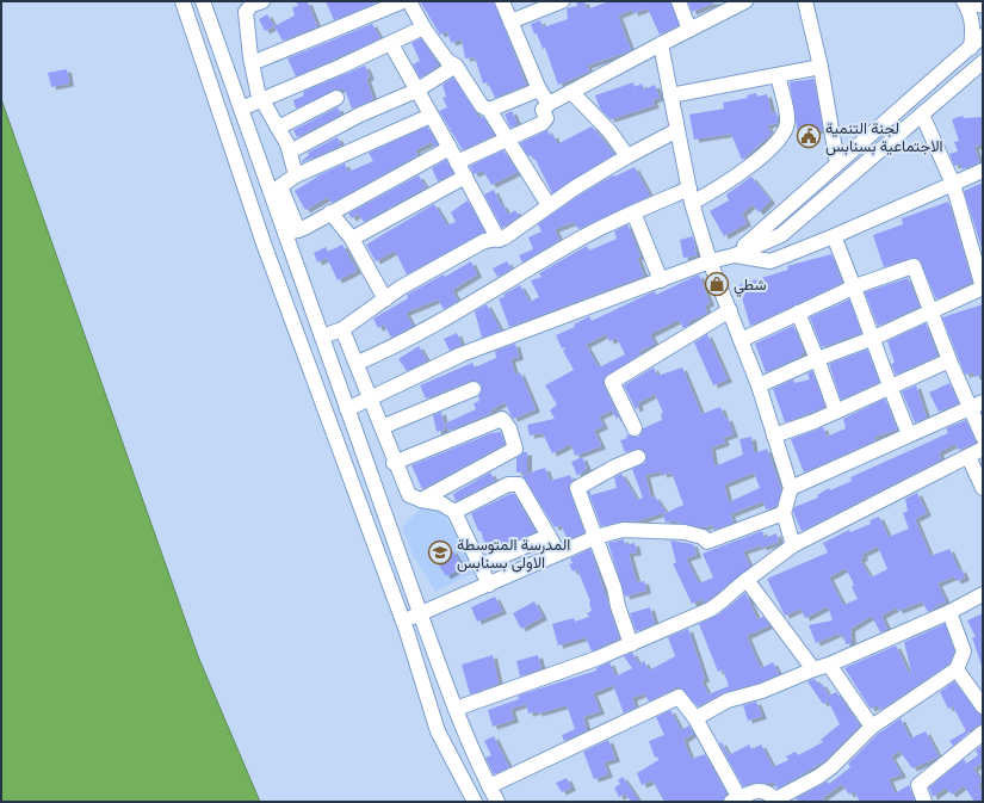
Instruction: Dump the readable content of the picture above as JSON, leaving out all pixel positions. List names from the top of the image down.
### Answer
{
  "places": {
    "public building": ["لجنة التنمية الاجتماعية بسنابس"],
    "shop": ["شطي"],
    "school or university": ["المدرسة المتوسطة الاولى بسنابس"]
  }
}
